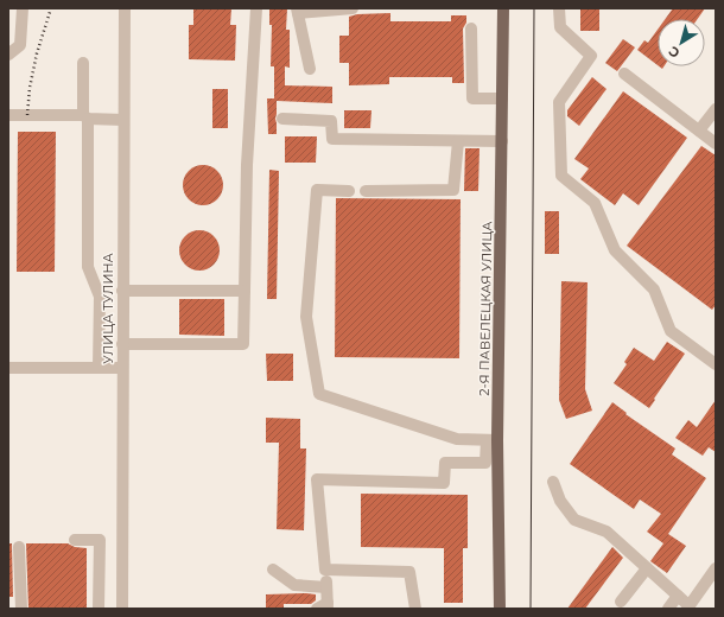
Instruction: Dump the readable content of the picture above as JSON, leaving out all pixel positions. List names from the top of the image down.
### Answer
{
  "streets": {
    "main road": ["2-Я ПАВЕЛЕЦКАЯ УЛИЦА"],
    "street": ["УЛИЦА ТУЛИНА"]
  },
  "north": "bottom left"
}
